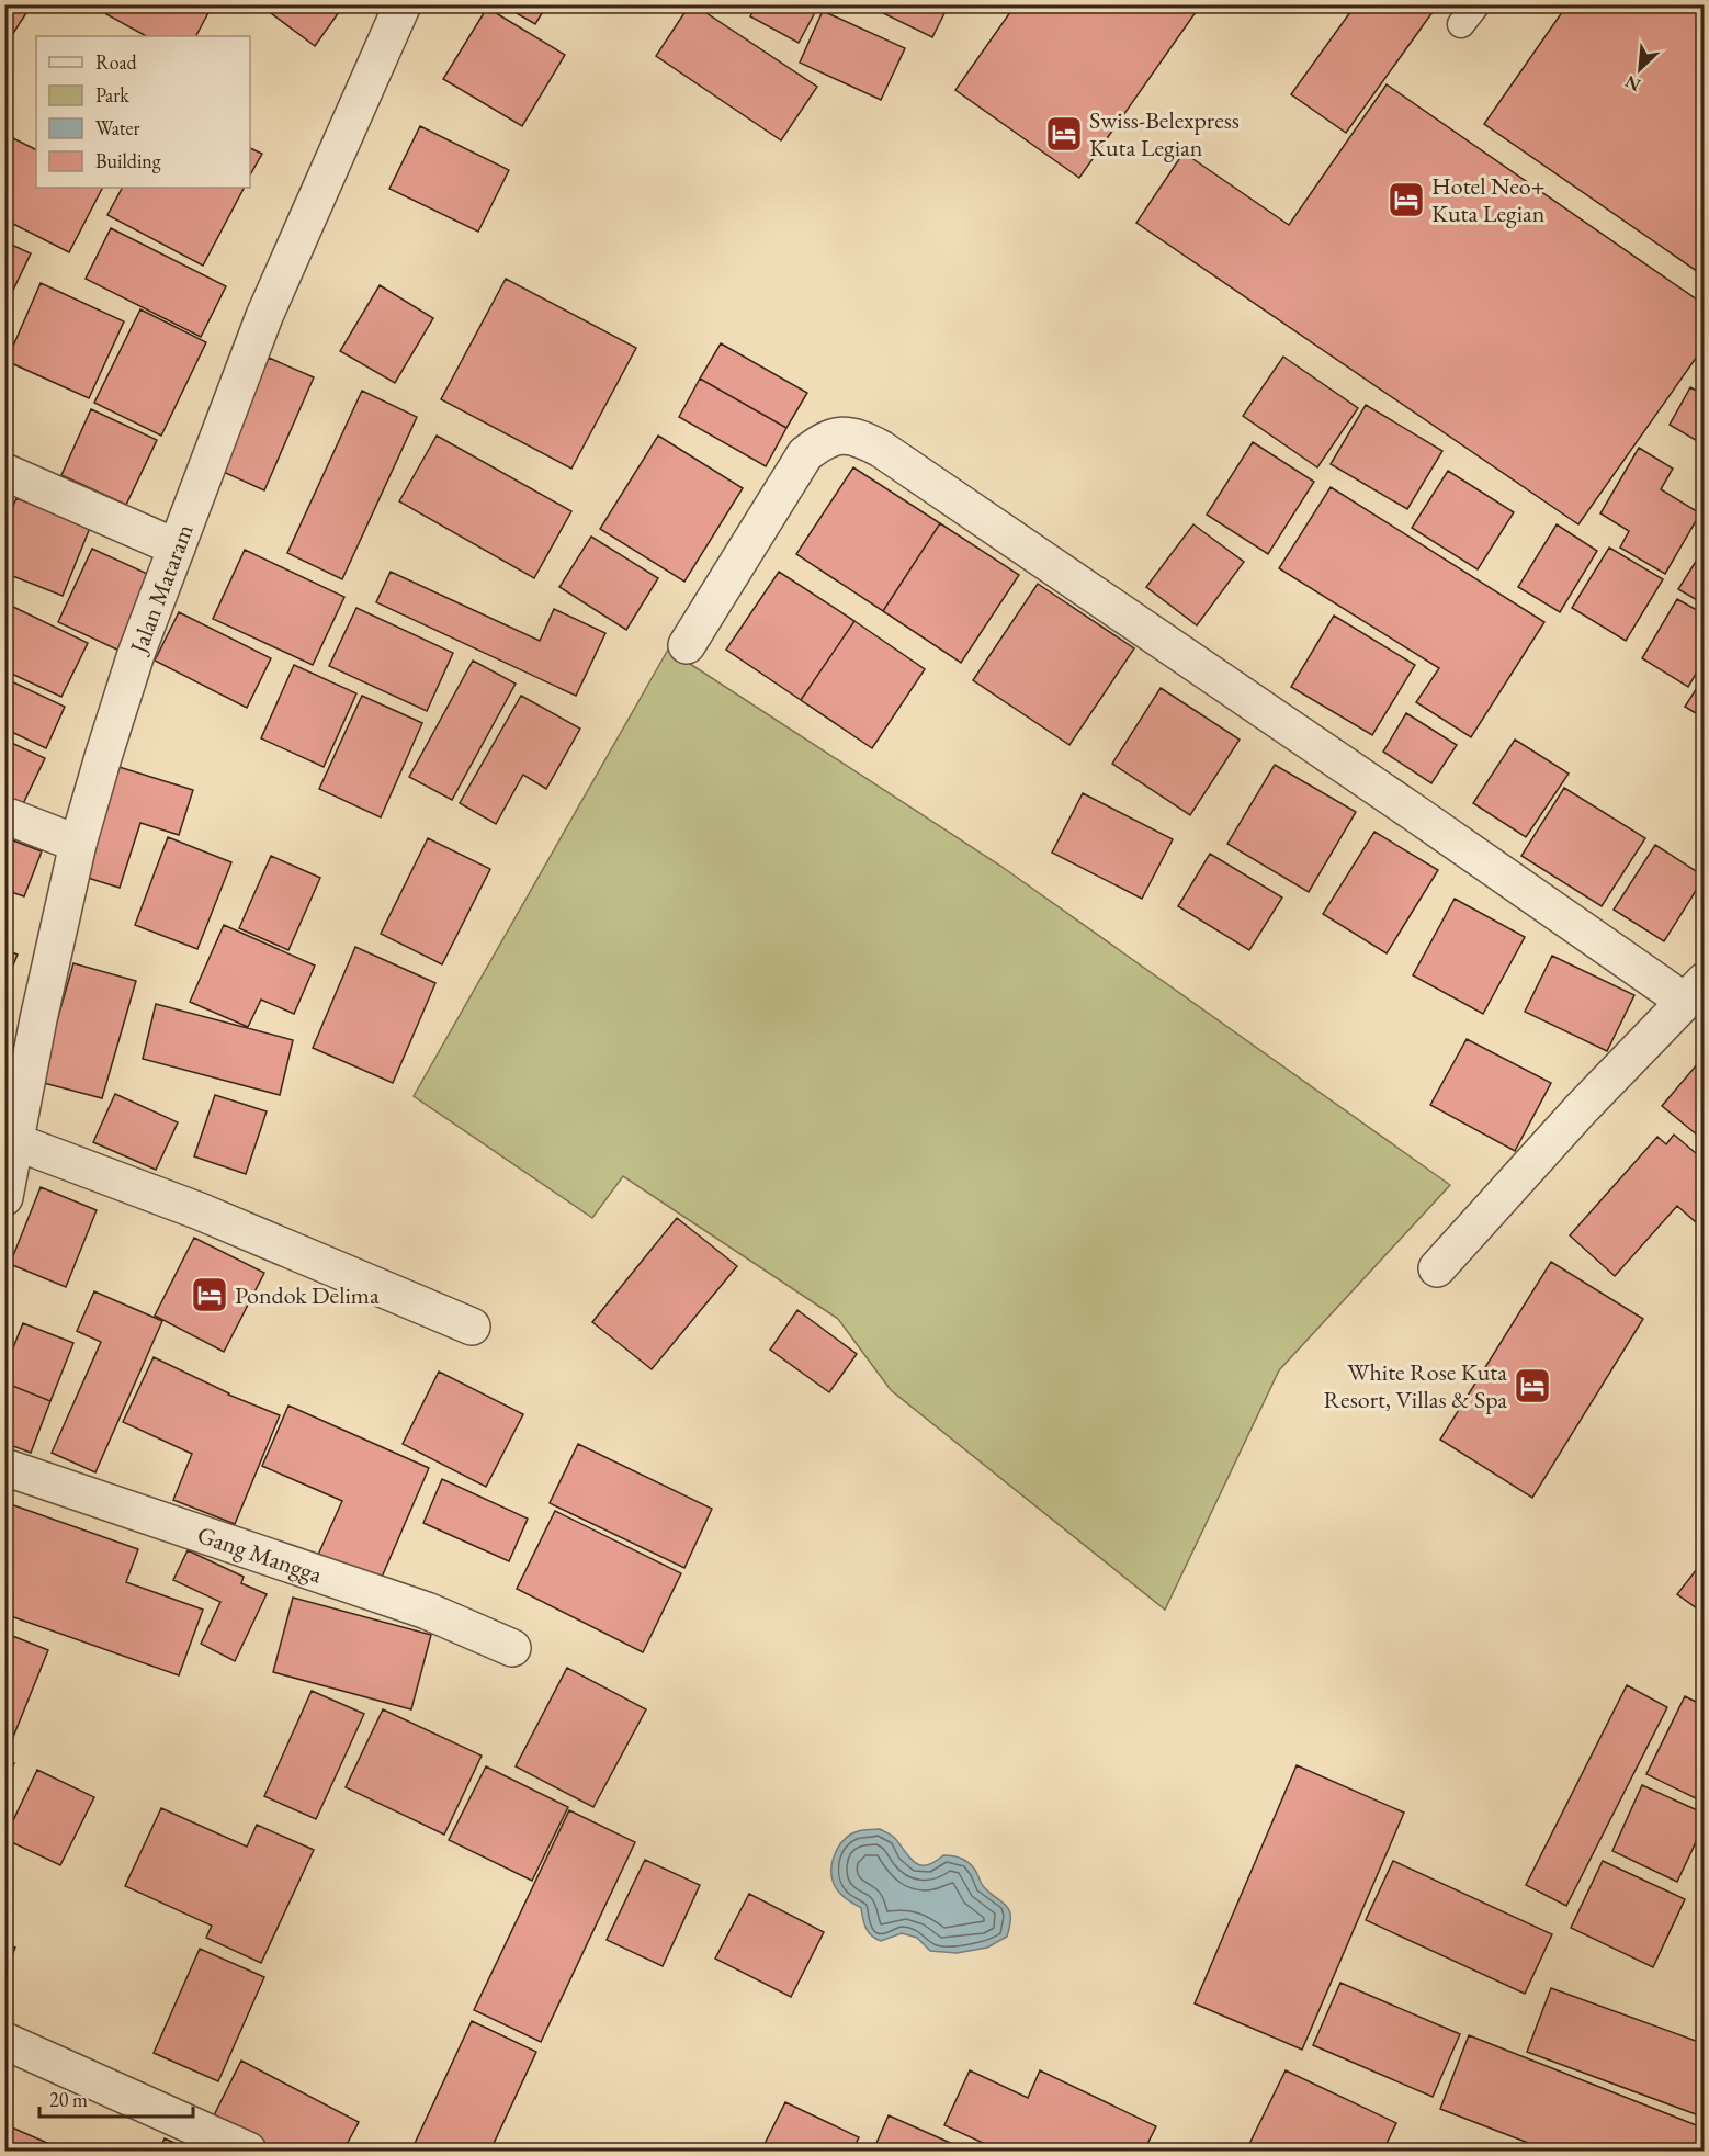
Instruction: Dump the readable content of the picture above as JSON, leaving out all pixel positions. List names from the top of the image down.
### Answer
{
  "streets": {
    "street": ["Jalan Mataram", "Gang Mangga"]
  },
  "places": {
    "hotel": [
      "Swiss-Belexpress Kuta Legian",
      "Hotel Neo+ Kuta Legian",
      "Pondok Delima",
      "White Rose Kuta Resort, Villas & Spa"
    ]
  },
  "legend": [
    "Road",
    "Park",
    "Water",
    "Building"
  ],
  "scale_bar": "20 m",
  "north": "bottom left"
}
